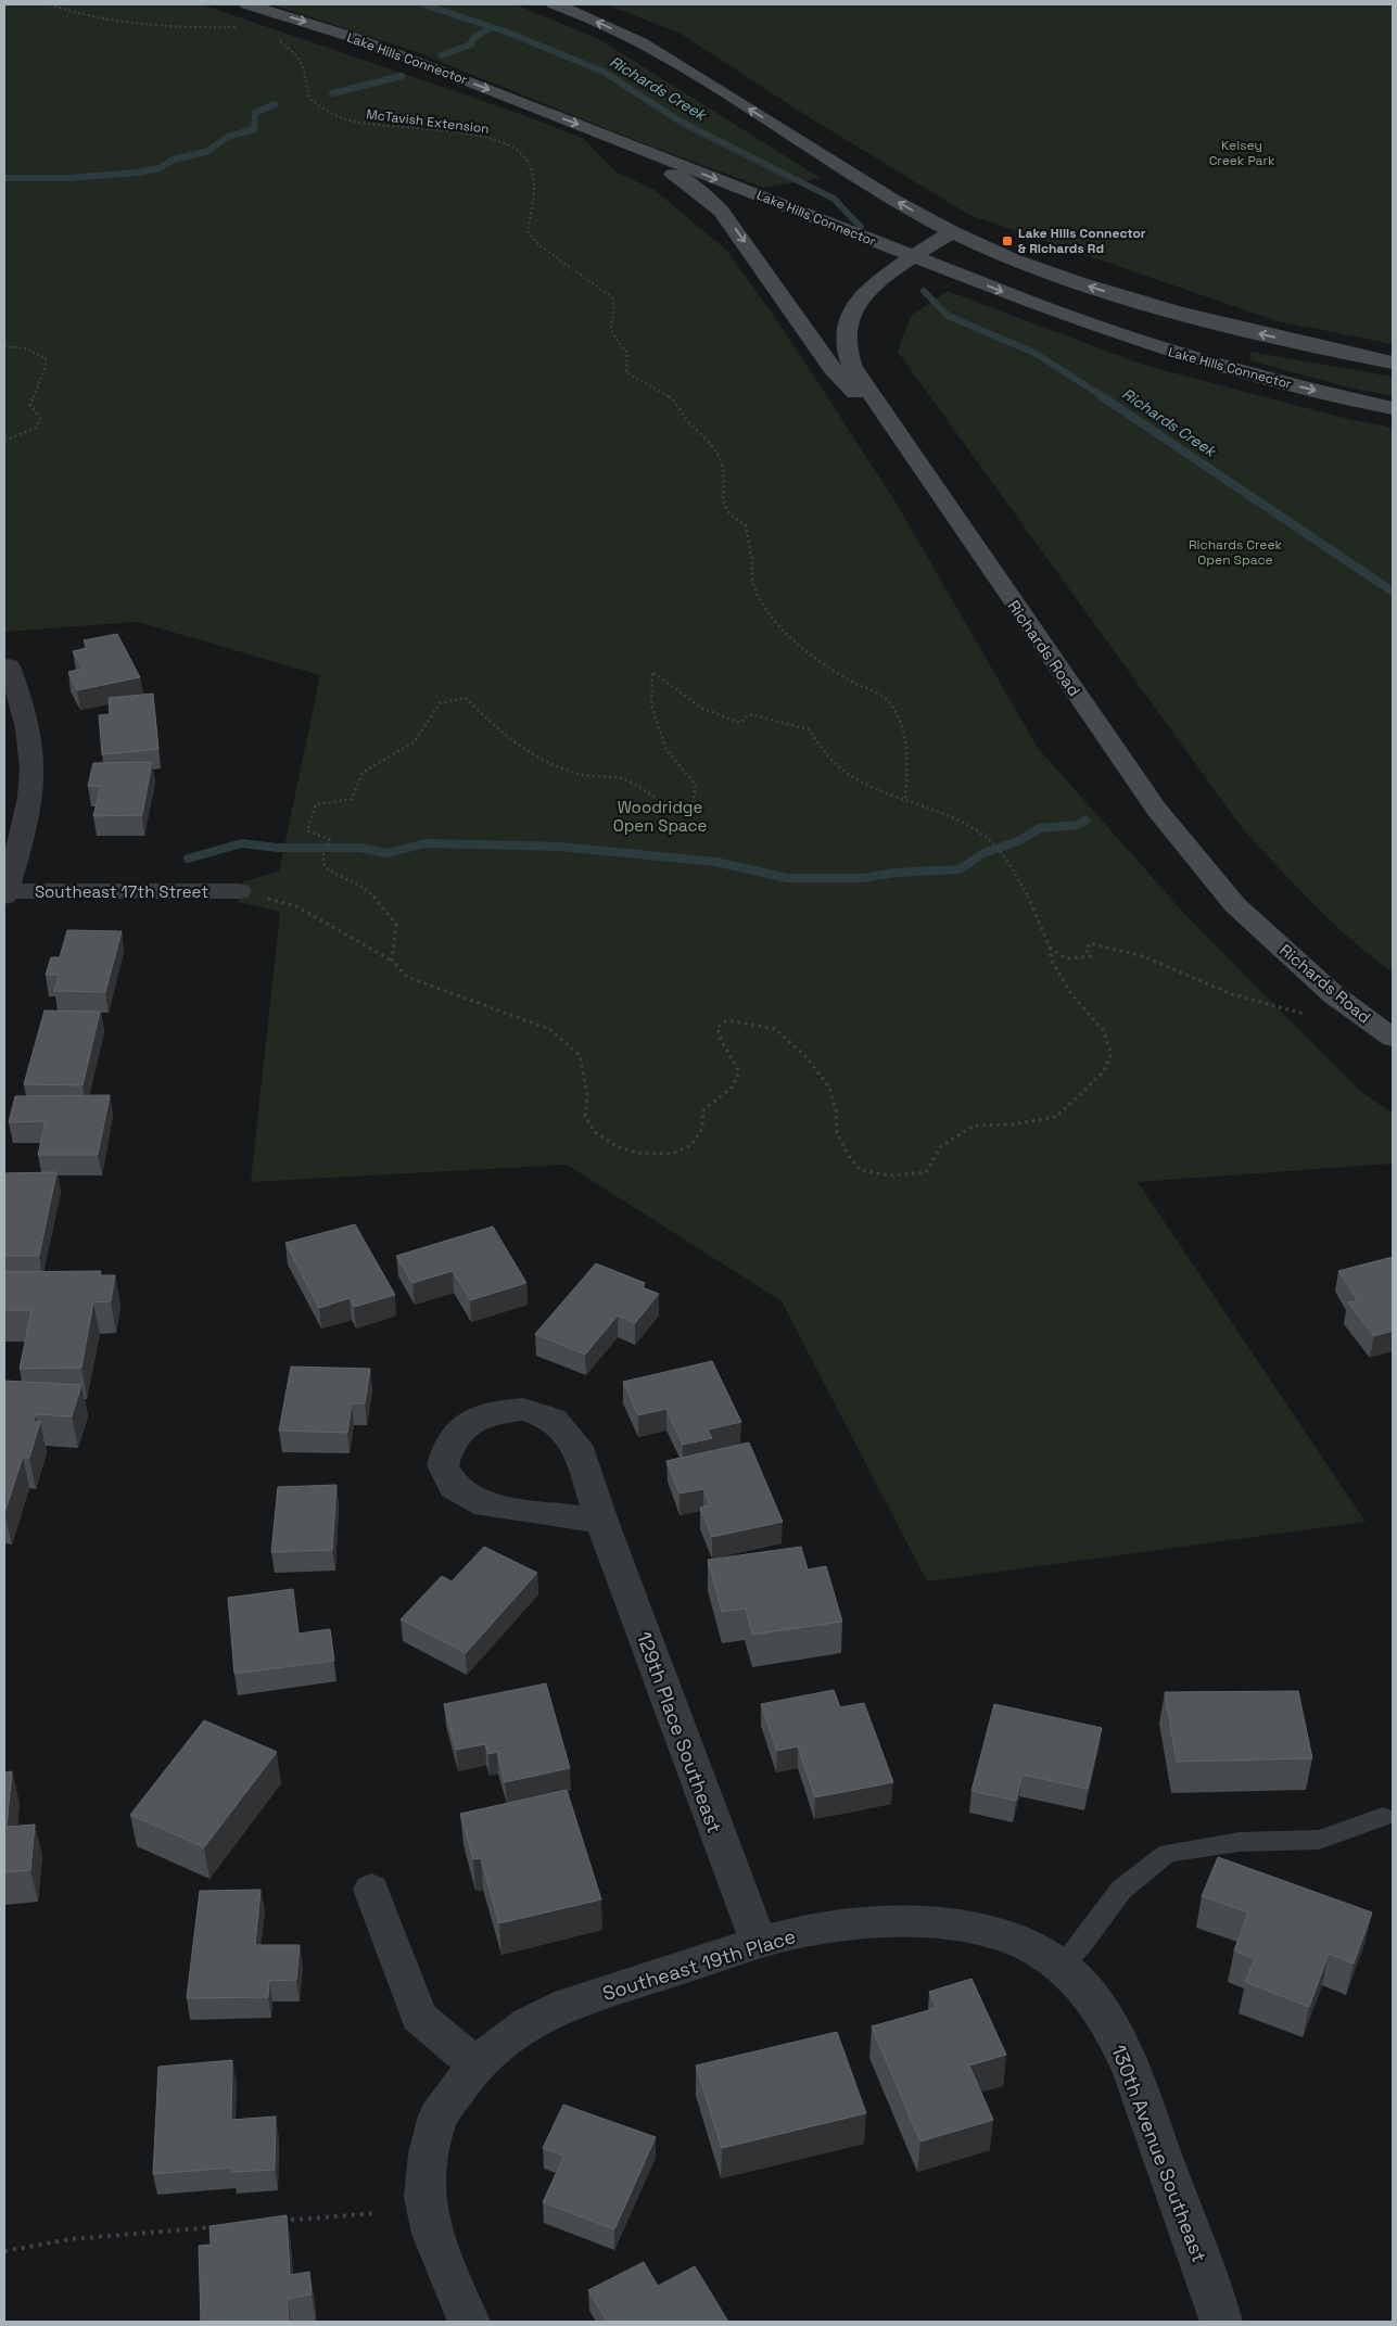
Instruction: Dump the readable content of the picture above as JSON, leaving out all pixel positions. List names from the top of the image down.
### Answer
{
  "streets": {
    "main road": ["Lake Hills Connector", "Richards Road"],
    "street": [
      "Southeast 17th Street",
      "129th Place Southeast",
      "Southeast 19th Place",
      "130th Avenue Southeast"
    ],
    "path": ["McTavish Extension"]
  },
  "crossings": [
    ["Lake Hills Connector", "Richards Road"],
    ["129th Place Southeast", "Southeast 19th Place"],
    ["Southeast 19th Place", "130th Avenue Southeast"]
  ],
  "water": ["Richards Creek"],
  "parks": ["Kelsey Creek Park", "Richards Creek Open Space", "Woodridge Open Space"],
  "places": {
    "transit": ["Lake Hills Connector & Richards Rd"]
  }
}
